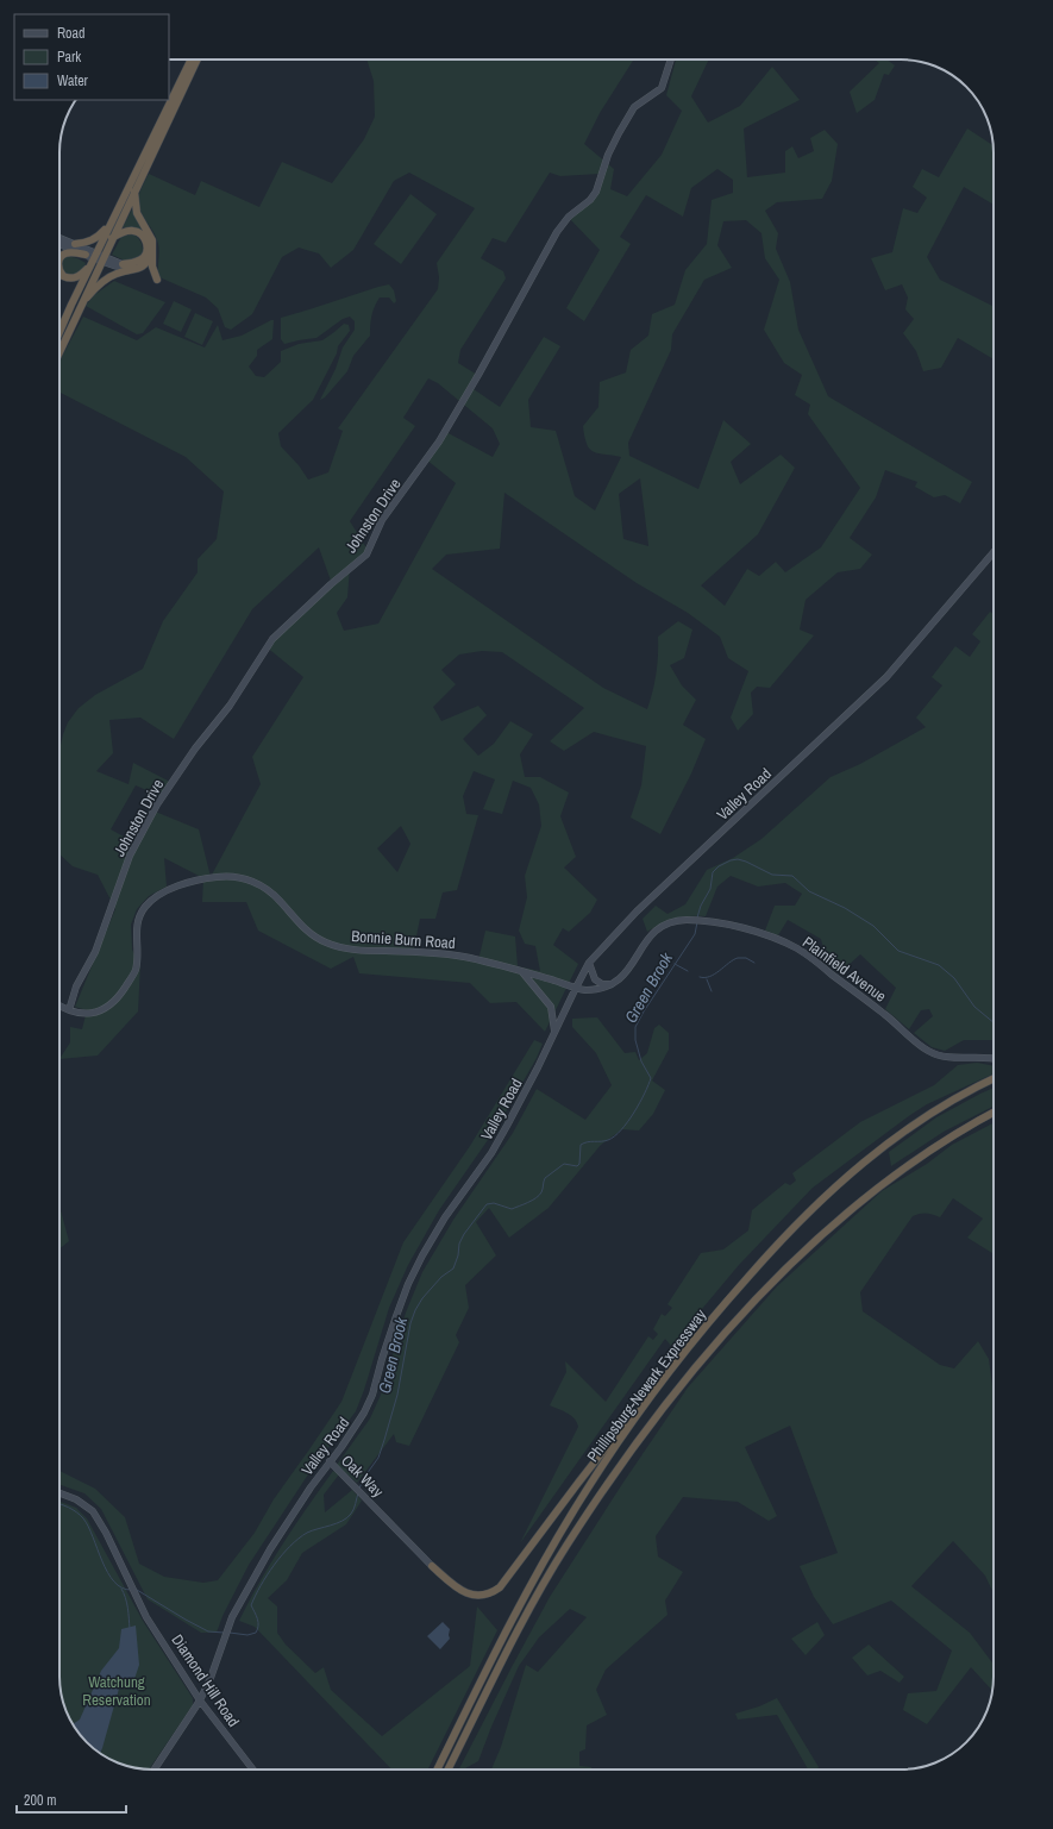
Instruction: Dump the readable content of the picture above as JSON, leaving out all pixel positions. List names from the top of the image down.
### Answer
{
  "streets": {
    "highway": ["Phillipsburg-Newark Expressway"],
    "main road": [
      "Johnston Drive",
      "Valley Road",
      "Bonnie Burn Road",
      "Plainfield Avenue",
      "Oak Way",
      "Diamond Hill Road"
    ]
  },
  "crossings": [
    ["Johnston Drive", "Bonnie Burn Road"],
    ["Valley Road", "Bonnie Burn Road"],
    ["Valley Road", "Plainfield Avenue"],
    ["Valley Road", "Oak Way"],
    ["Valley Road", "Diamond Hill Road"],
    ["Bonnie Burn Road", "Plainfield Avenue"]
  ],
  "water": ["Green Brook"],
  "parks": ["Watchung Reservation"],
  "legend": ["Road", "Park", "Water"],
  "scale_bar": "200 m"
}
